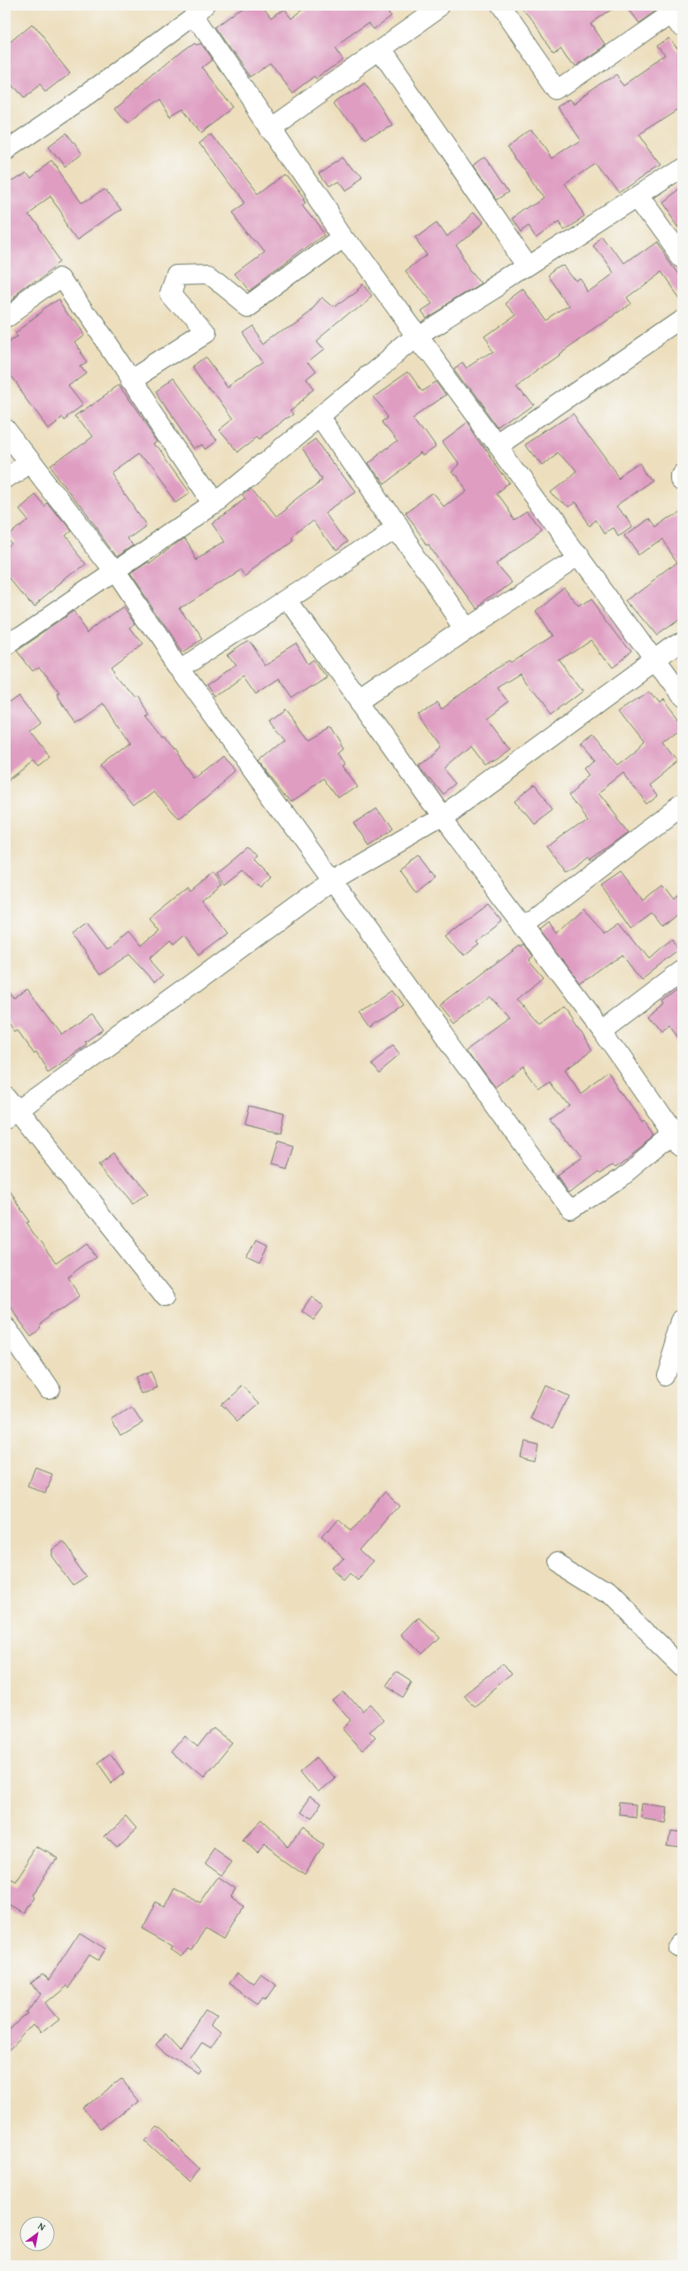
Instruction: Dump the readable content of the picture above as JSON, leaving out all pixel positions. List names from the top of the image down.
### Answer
{
  "north": "top right"
}
